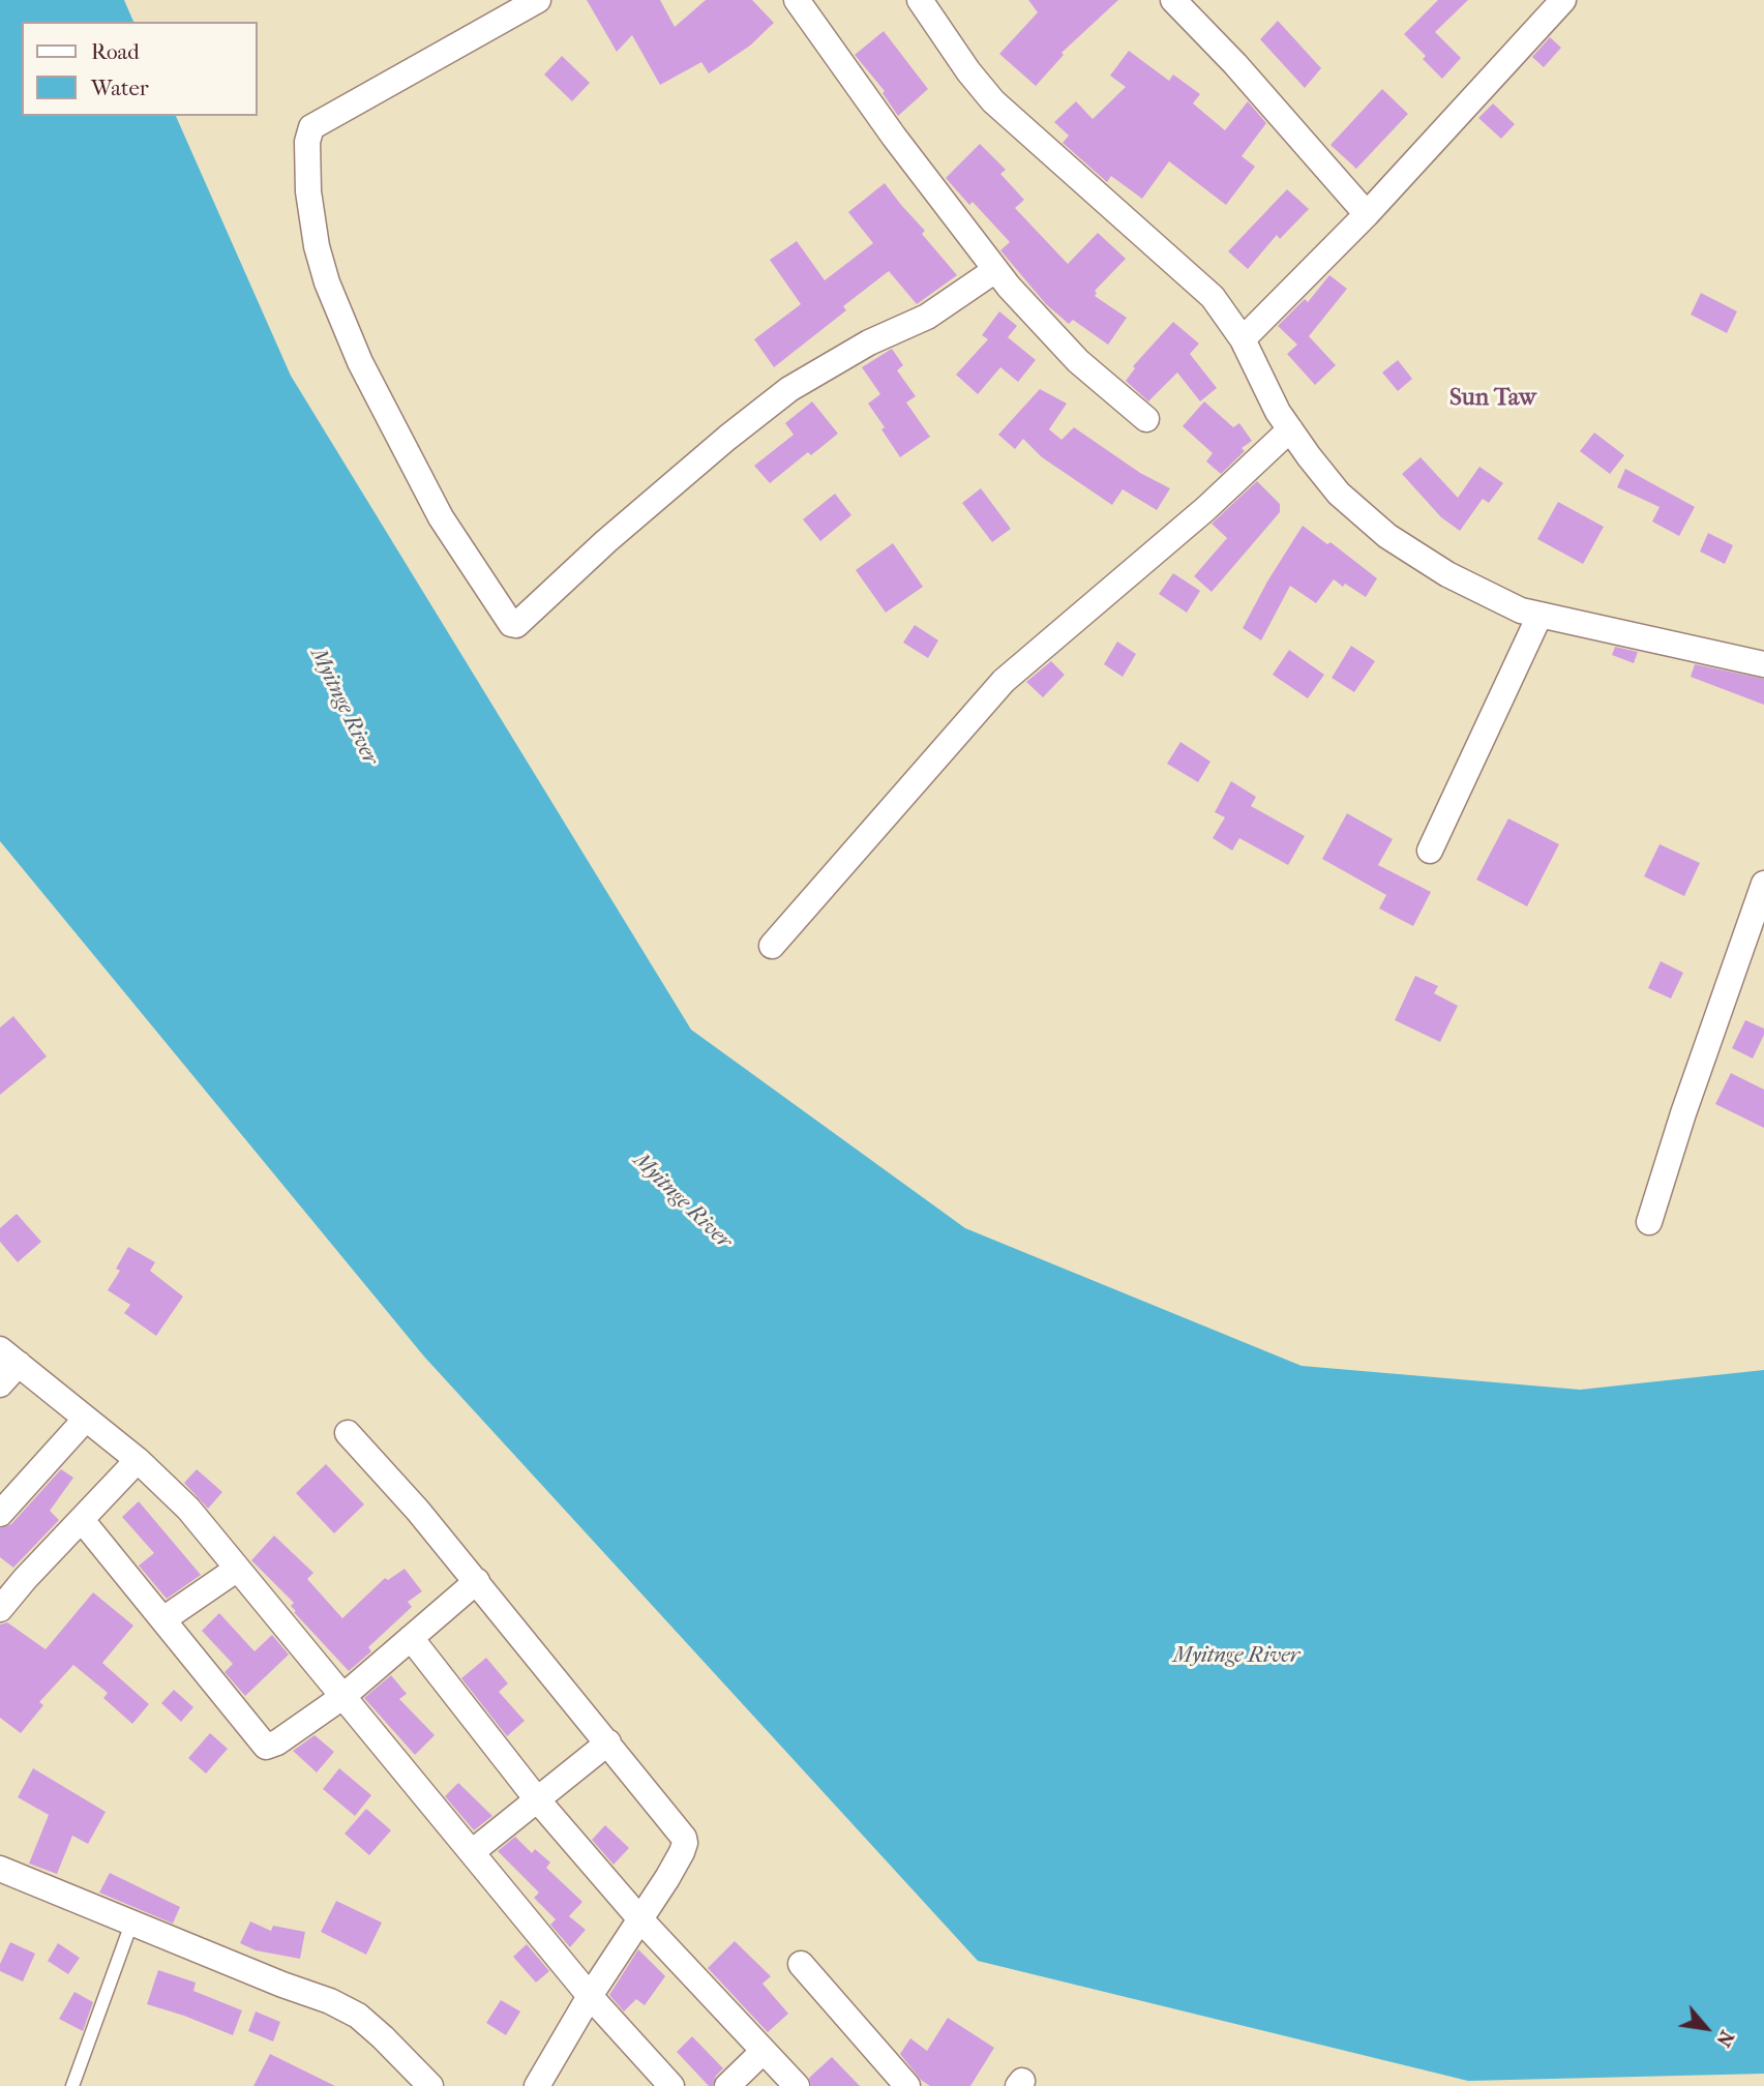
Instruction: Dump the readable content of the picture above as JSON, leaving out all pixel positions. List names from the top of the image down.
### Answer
{
  "districts": ["Sun Taw"],
  "water": ["Myitnge River"],
  "legend": ["Road", "Water"],
  "north": "bottom right"
}
